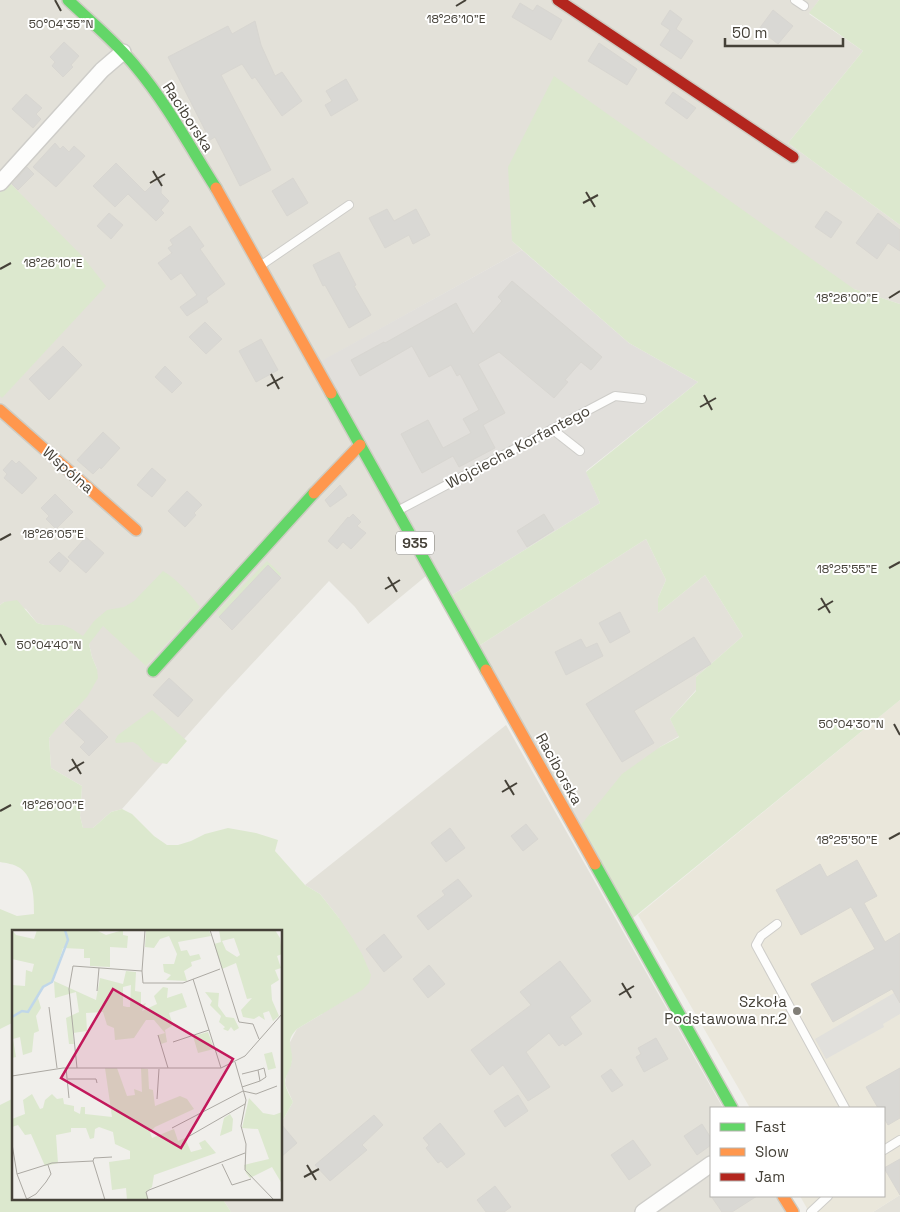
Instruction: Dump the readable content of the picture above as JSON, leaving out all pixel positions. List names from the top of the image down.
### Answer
{
  "streets": {
    "main road": ["Raciborska", "Wspólna", "935"],
    "lane": ["Wojciecha Korfantego"]
  },
  "crossings": [
    ["Raciborska", "Wojciecha Korfantego"]
  ],
  "places": ["Szkoła Podstawowa nr.2"],
  "legend": ["Fast", "Slow", "Jam"],
  "scale_bar": "50 m",
  "coordinates": [
    "18°26'10\"E",
    "50°04'35\"N",
    "18°26'00\"E",
    "18°26'05\"E",
    "18°25'55\"E",
    "50°04'40\"N",
    "50°04'30\"N",
    "18°25'50\"E"
  ]
}
